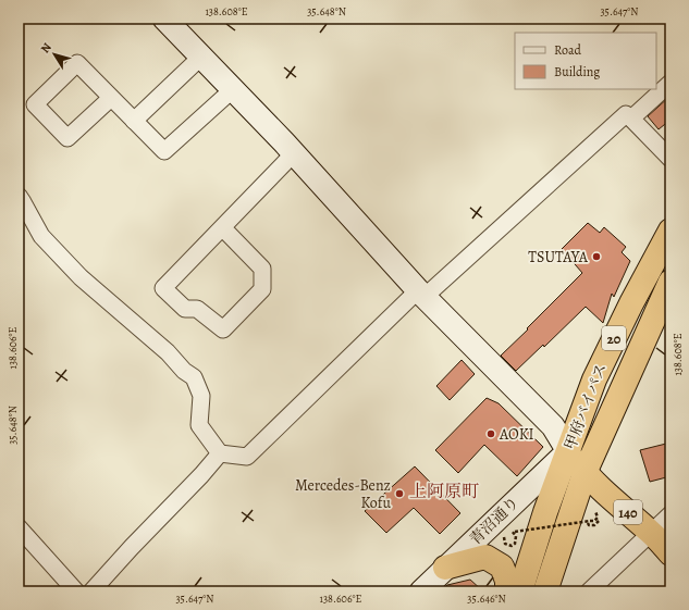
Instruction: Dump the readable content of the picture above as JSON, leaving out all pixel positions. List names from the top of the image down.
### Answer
{
  "streets": {
    "highway": ["20", "甲府バイパス", "140"],
    "street": ["青沼通り"]
  },
  "crossings": [
    ["甲府バイパス", "140"],
    ["甲府バイパス", "青沼通り"],
    ["140", "青沼通り"]
  ],
  "districts": ["上阿原町"],
  "places": ["TSUTAYA", "AOKI", "Mercedes-Benz Kofu"],
  "legend": ["Road", "Building"],
  "north": "top left",
  "coordinates": [
    "138.608°E",
    "35.648°N",
    "35.647°N",
    "138.606°E",
    "35.646°N"
  ]
}
